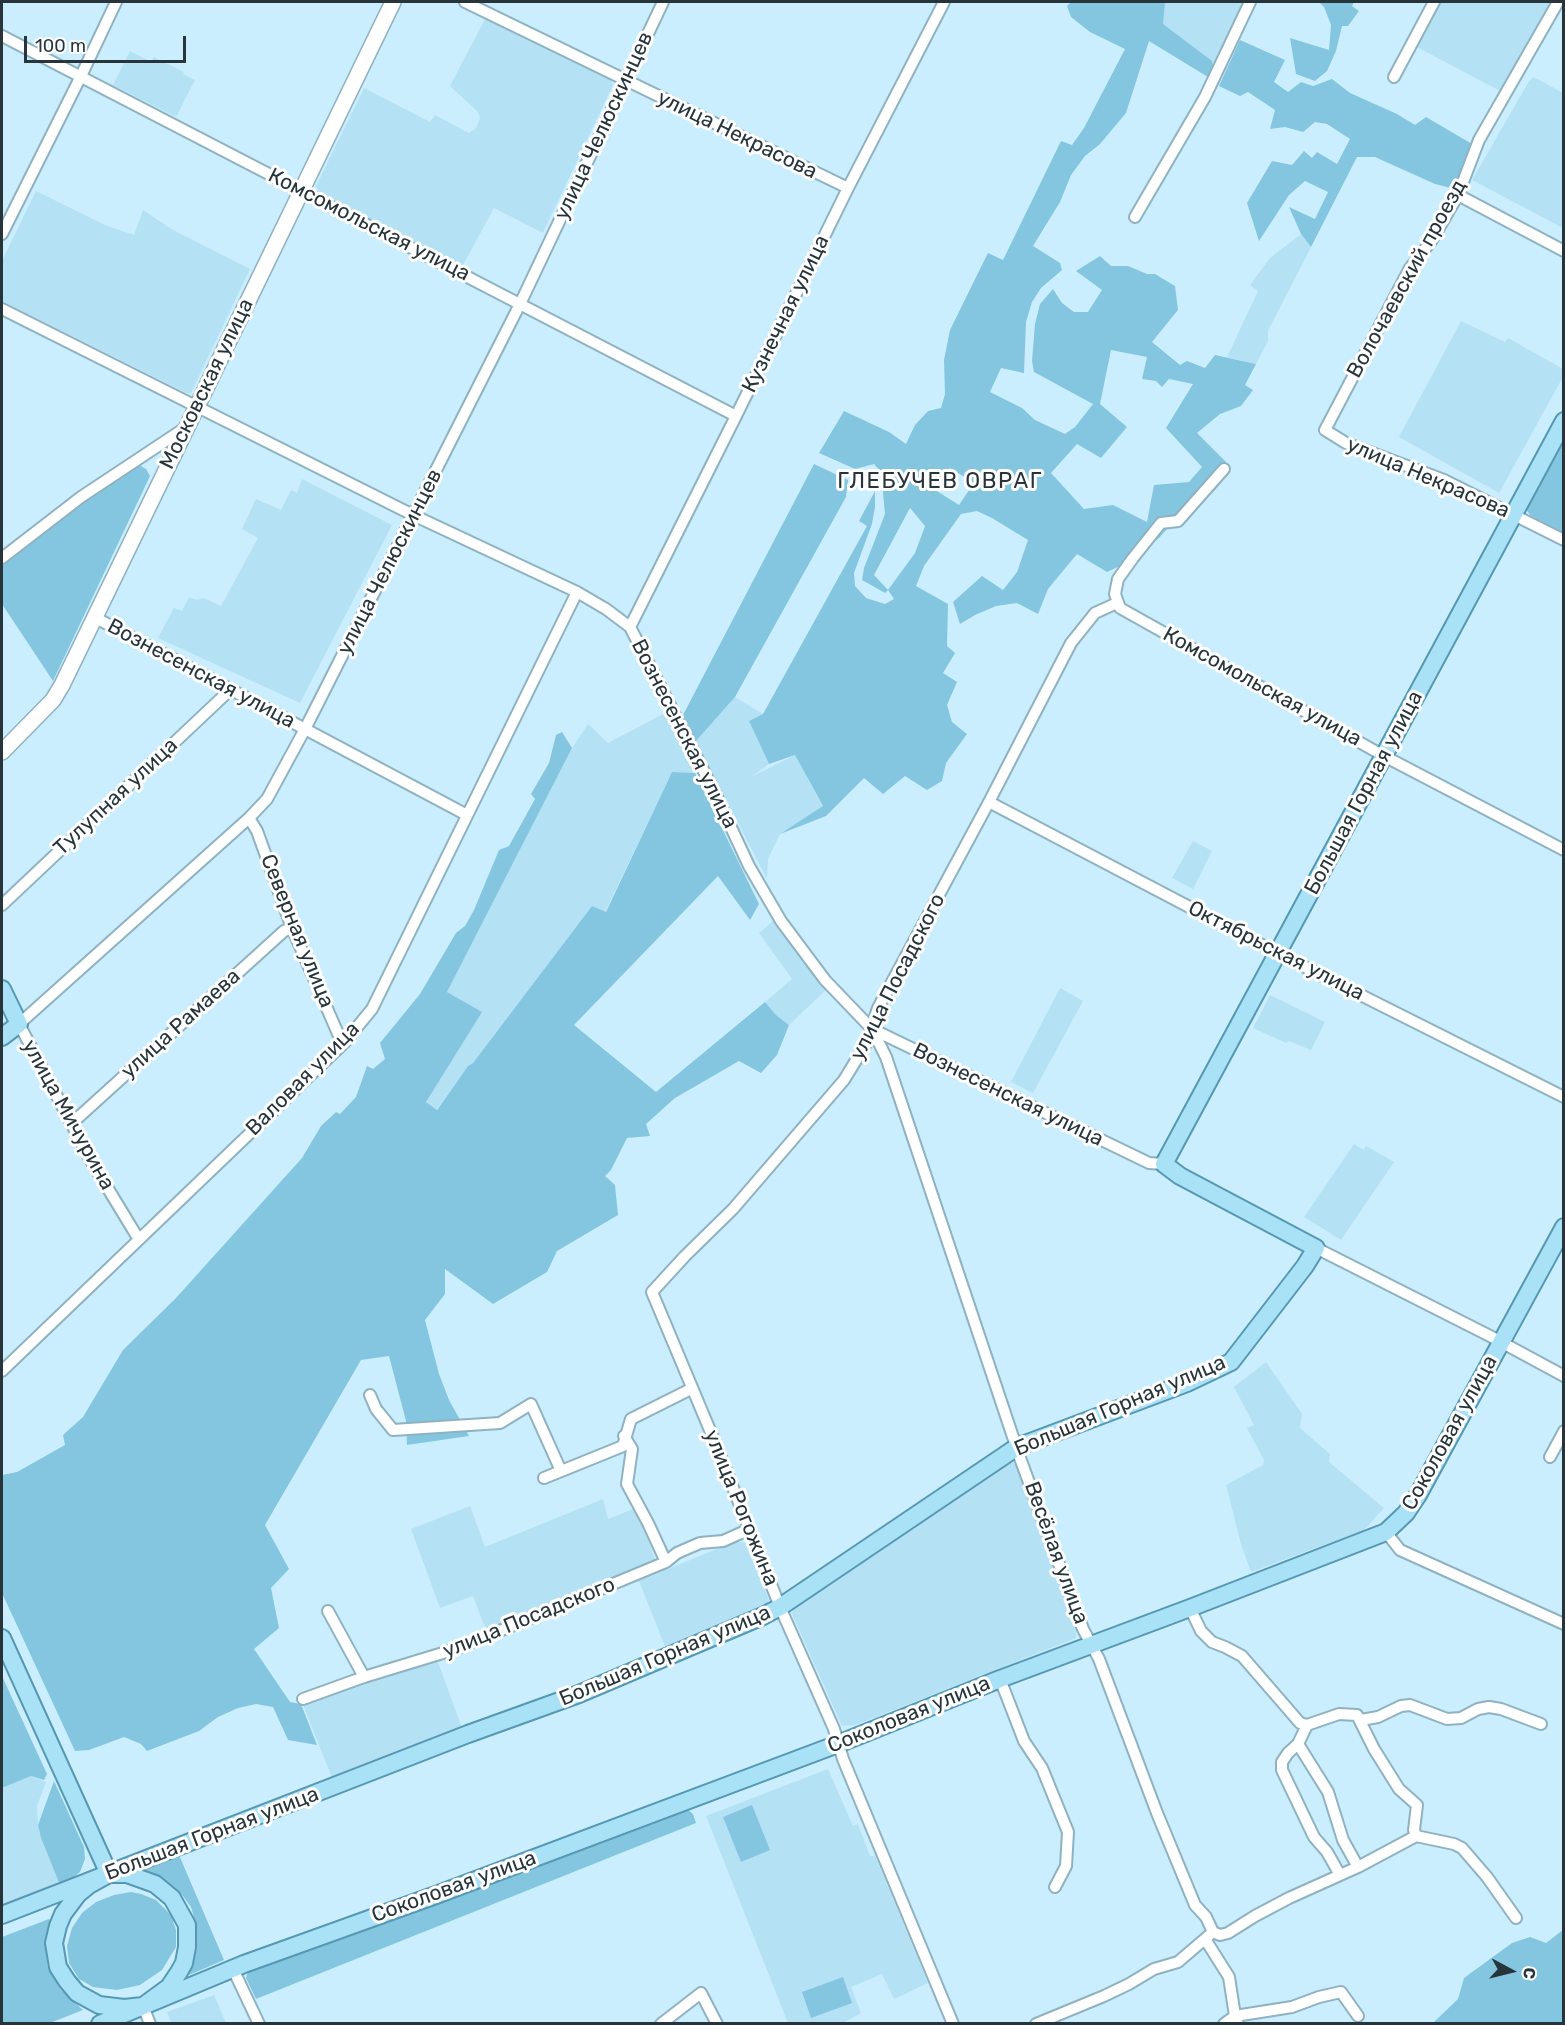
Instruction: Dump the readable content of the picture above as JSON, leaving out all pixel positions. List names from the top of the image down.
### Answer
{
  "streets": {
    "main road": [
      "улица Челюскинцев",
      "Московская улица",
      "Вознесенская улица",
      "Большая Горная улица",
      "улица Мичурина",
      "Соколовая улица"
    ],
    "street": [
      "улица Некрасова",
      "Комсомольская улица",
      "Волочаевский проезд",
      "Кузнечная улица",
      "Тулупная улица",
      "Северная улица",
      "Октябрьская улица",
      "улица Посадского",
      "улица Рамаева",
      "Валовая улица",
      "улица Рогожина",
      "Весёлая улица"
    ]
  },
  "crossings": [
    ["улица Челюскинцев", "улица Некрасова"],
    ["улица Челюскинцев", "Комсомольская улица"],
    ["улица Челюскинцев", "Вознесенская улица"],
    ["улица Челюскинцев", "Северная улица"],
    ["улица Челюскинцев", "улица Мичурина"],
    ["улица Некрасова", "Волочаевский проезд"],
    ["улица Некрасова", "Кузнечная улица"],
    ["улица Некрасова", "Большая Горная улица"],
    ["Комсомольская улица", "Кузнечная улица"],
    ["Комсомольская улица", "Московская улица"],
    ["Комсомольская улица", "Большая Горная улица"],
    ["Комсомольская улица", "улица Посадского"],
    ["Кузнечная улица", "Вознесенская улица"],
    ["Московская улица", "Вознесенская улица"],
    ["Вознесенская улица", "Большая Горная улица"],
    ["Вознесенская улица", "Тулупная улица"],
    ["Вознесенская улица", "улица Посадского"],
    ["Вознесенская улица", "Валовая улица"],
    ["Вознесенская улица", "Соколовая улица"],
    ["Вознесенская улица", "Весёлая улица"],
    ["Большая Горная улица", "Октябрьская улица"],
    ["Большая Горная улица", "Соколовая улица"],
    ["Большая Горная улица", "улица Рогожина"],
    ["Большая Горная улица", "Весёлая улица"],
    ["Северная улица", "улица Рамаева"],
    ["Северная улица", "Валовая улица"],
    ["Октябрьская улица", "улица Посадского"],
    ["улица Посадского", "улица Рогожина"],
    ["улица Посадского", "Весёлая улица"],
    ["улица Рамаева", "улица Мичурина"],
    ["Валовая улица", "улица Мичурина"],
    ["Соколовая улица", "улица Рогожина"],
    ["Соколовая улица", "Весёлая улица"]
  ],
  "districts": ["ГЛЕБУЧЕВ ОВРАГ"],
  "scale_bar": "100 m",
  "north": "right"
}
